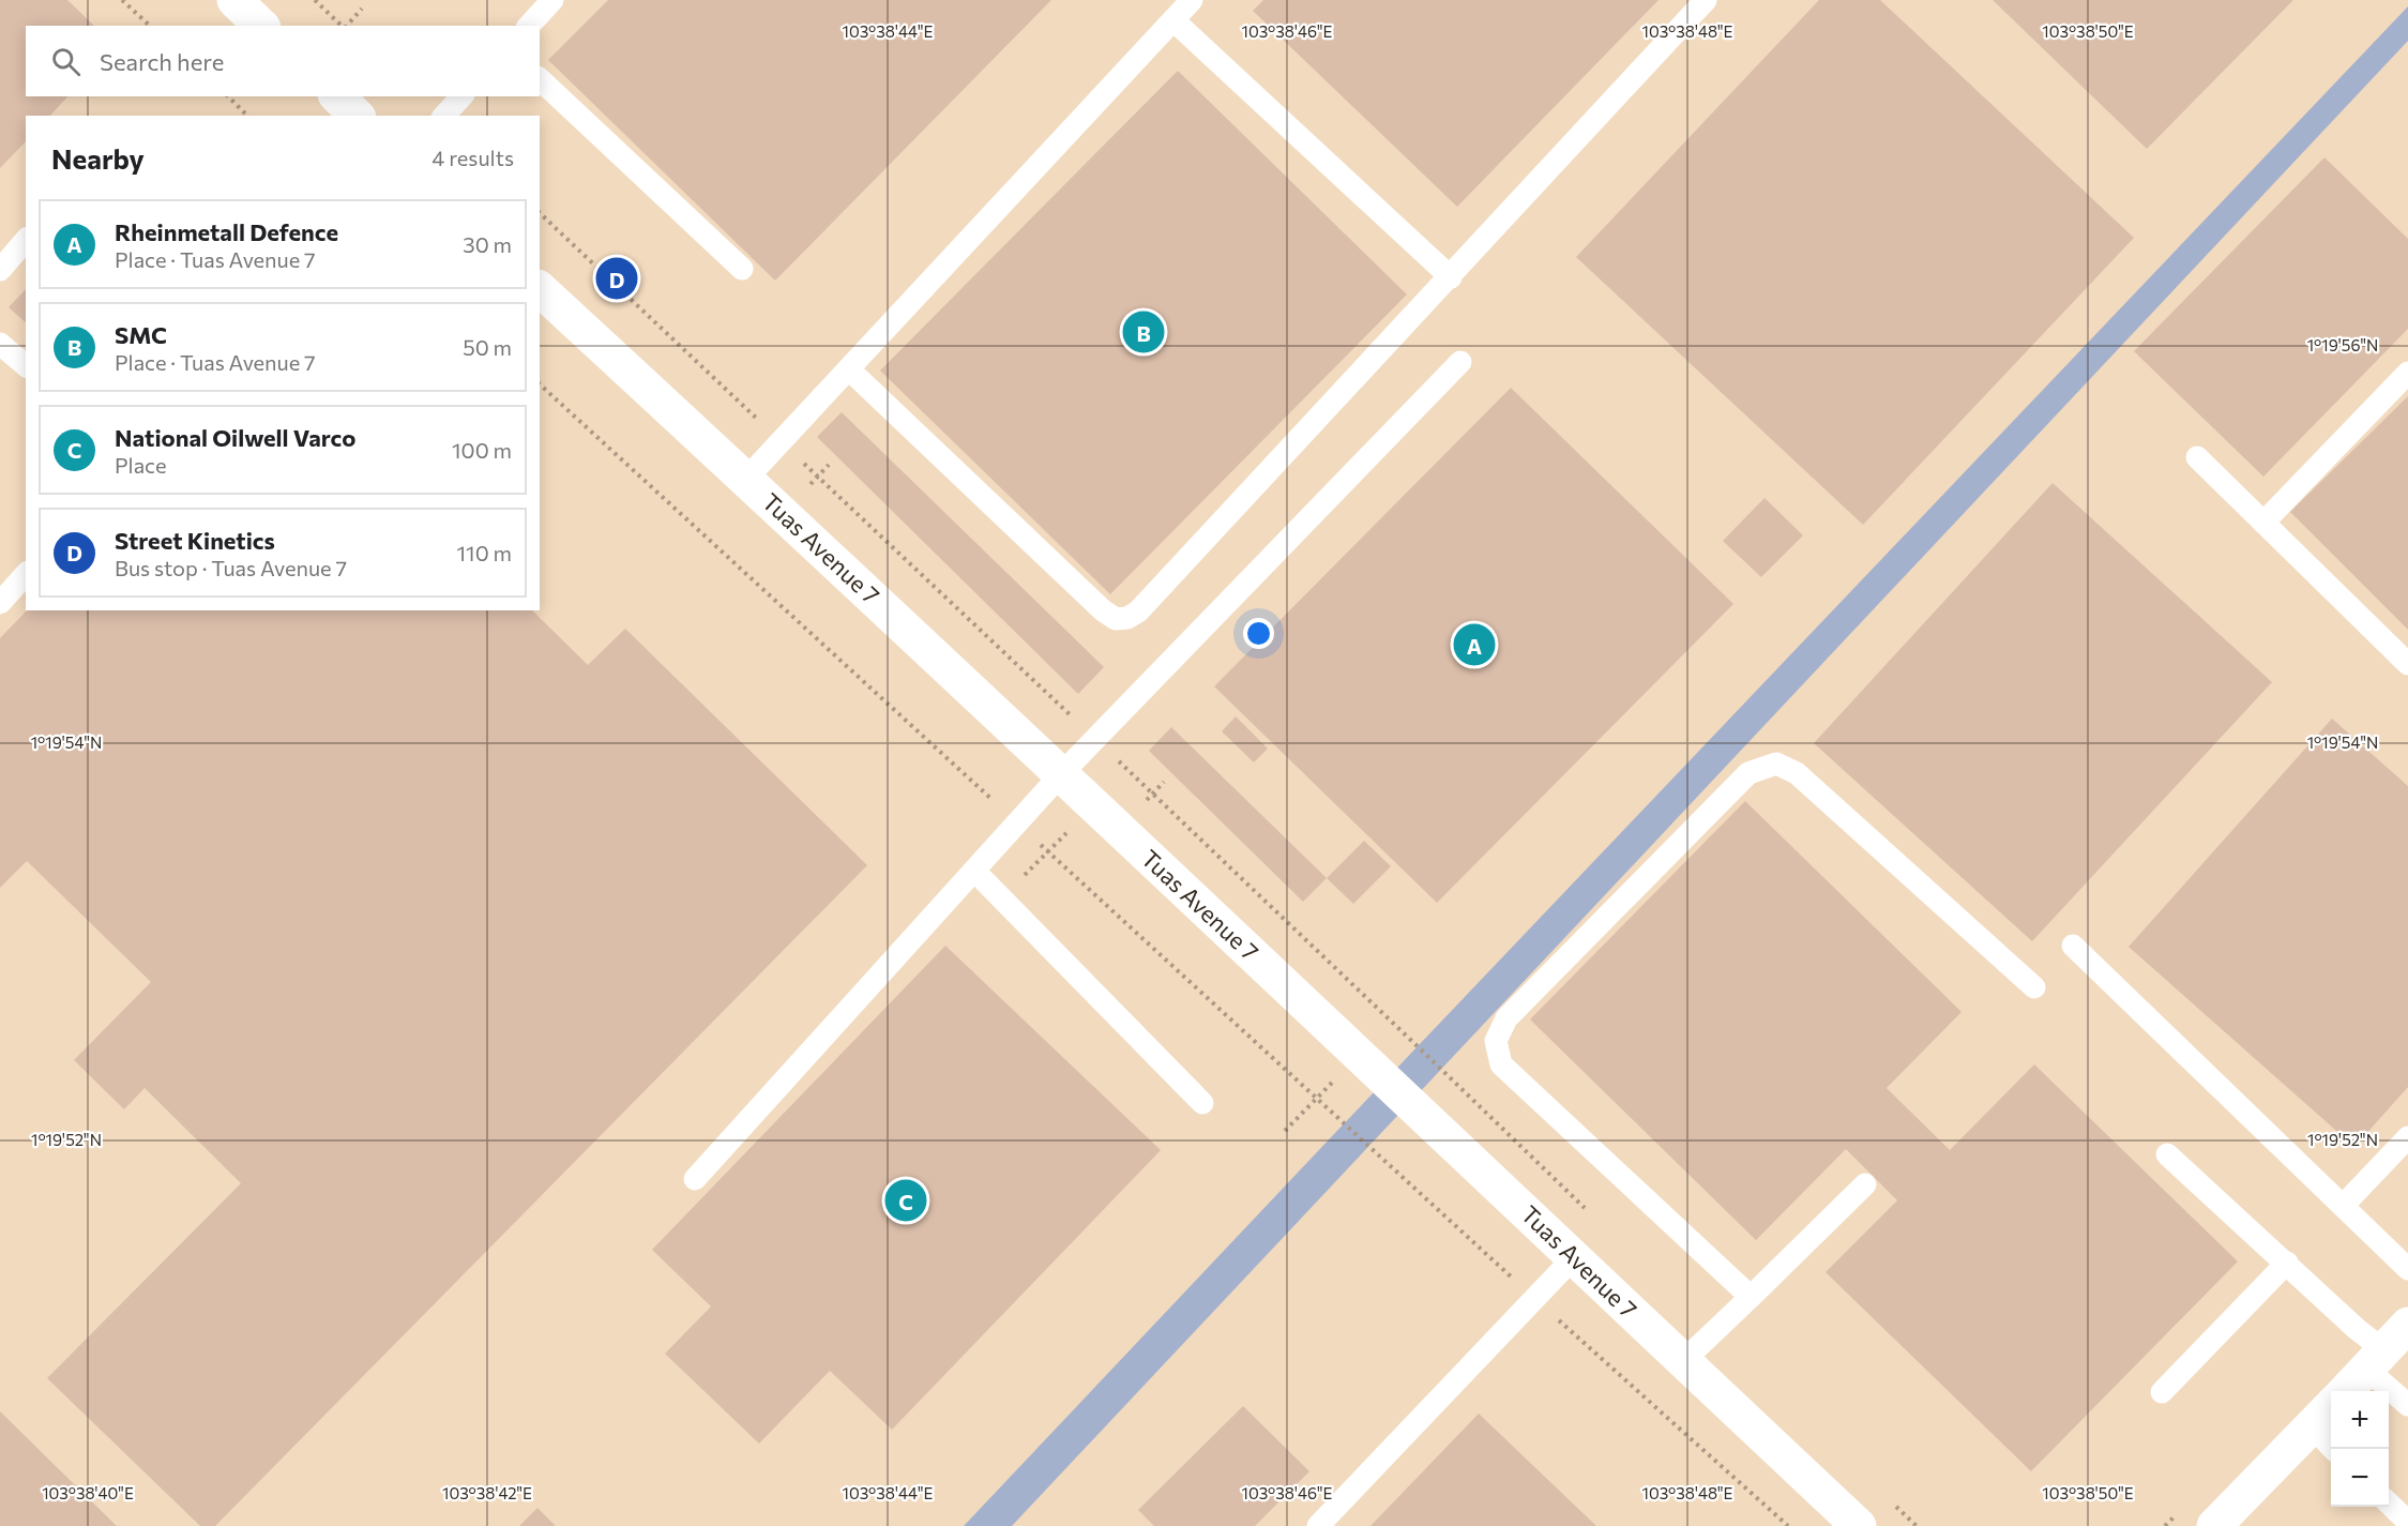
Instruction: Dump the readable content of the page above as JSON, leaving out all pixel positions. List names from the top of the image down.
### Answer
{
  "streets": {
    "street": ["Tuas Avenue 7"]
  },
  "page": {
    "search": "Search here",
    "heading": ["Nearby", "4 results"],
    "list": [
      {
        "mark": "A",
        "name": "Rheinmetall Defence",
        "note": "Place · Tuas Avenue 7",
        "value": "30 m"
      },
      {
        "mark": "B",
        "name": "SMC",
        "note": "Place · Tuas Avenue 7",
        "value": "50 m"
      },
      {
        "mark": "C",
        "name": "National Oilwell Varco",
        "note": "Place",
        "value": "100 m"
      },
      {
        "mark": "D",
        "name": "Street Kinetics",
        "note": "Bus stop · Tuas Avenue 7",
        "value": "110 m"
      }
    ],
    "pins": [
      "D",
      "B",
      "A",
      "C"
    ],
    "map_buttons": ["+", "−"]
  },
  "coordinates": [
    "103°38'44\"E",
    "103°38'46\"E",
    "103°38'48\"E",
    "103°38'50\"E",
    "1°19'56\"N",
    "1°19'54\"N",
    "1°19'52\"N",
    "103°38'40\"E",
    "103°38'42\"E"
  ]
}
